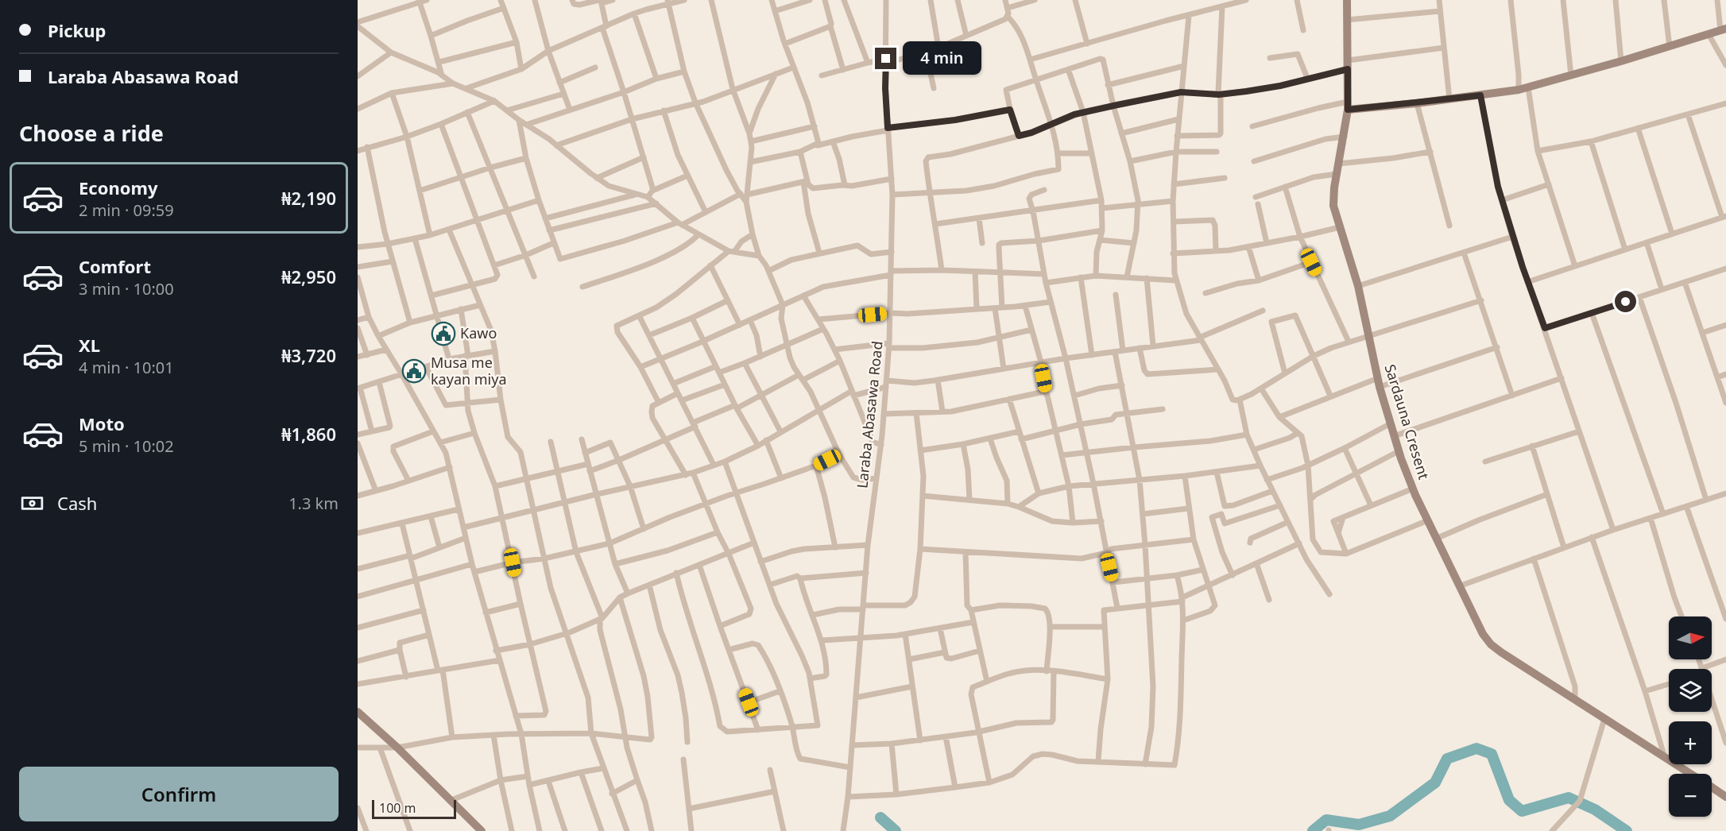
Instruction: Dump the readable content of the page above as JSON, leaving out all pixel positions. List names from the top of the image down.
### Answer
{
  "streets": {
    "street": ["Laraba Abasawa Road", "Sardauna Cresent"]
  },
  "places": {
    "public building": ["Kawo", "Musa me kayan miya"]
  },
  "scale_bar": "100 m",
  "north": "right",
  "page": {
    "banner": ["Pickup", "Laraba Abasawa Road"],
    "bubble": "4 min",
    "heading": "Choose a ride",
    "list": [
      {
        "name": "Economy",
        "note": "2 min · 09:59",
        "value": "₦2,190"
      },
      {
        "name": "Comfort",
        "note": "3 min · 10:00",
        "value": "₦2,950"
      },
      {
        "name": "XL",
        "note": "4 min · 10:01",
        "value": "₦3,720"
      },
      {
        "name": "Moto",
        "note": "5 min · 10:02",
        "value": "₦1,860"
      }
    ],
    "pay": ["Cash", "1.3 km"],
    "map_buttons": ["+", "−"],
    "buttons": "Confirm",
    "scale": "100 m"
  }
}
